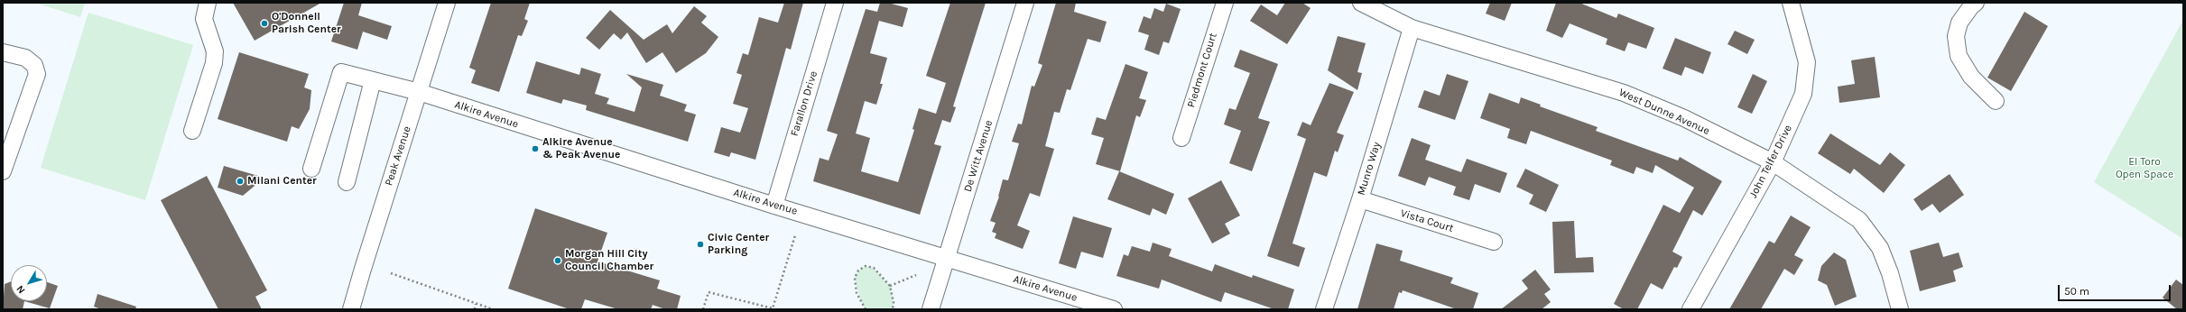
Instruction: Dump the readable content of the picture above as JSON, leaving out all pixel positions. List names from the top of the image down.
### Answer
{
  "streets": {
    "street": [
      "Piedmont Court",
      "Farallon Drive",
      "West Dunne Avenue",
      "Alkire Avenue",
      "Peak Avenue",
      "De Witt Avenue",
      "John Telfer Drive",
      "Munro Way",
      "Vista Court"
    ]
  },
  "crossings": [
    ["Farallon Drive", "Alkire Avenue"],
    ["West Dunne Avenue", "John Telfer Drive"],
    ["West Dunne Avenue", "Munro Way"],
    ["Alkire Avenue", "Peak Avenue"],
    ["Alkire Avenue", "De Witt Avenue"],
    ["Munro Way", "Vista Court"]
  ],
  "parks": ["El Toro Open Space"],
  "places": [
    "O'Donnell Parish Center",
    "Alkire Avenue & Peak Avenue",
    "Milani Center",
    "Civic Center Parking",
    "Morgan Hill City Council Chamber"
  ],
  "scale_bar": "50 m",
  "north": "bottom left"
}
